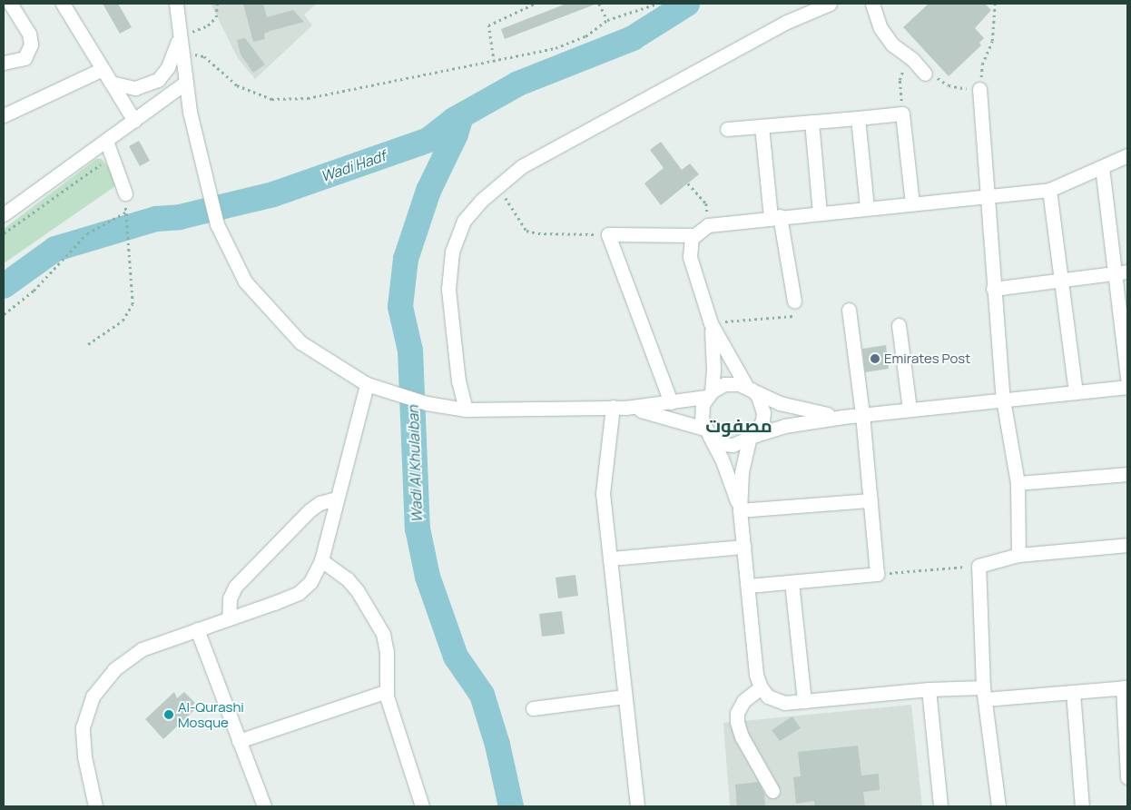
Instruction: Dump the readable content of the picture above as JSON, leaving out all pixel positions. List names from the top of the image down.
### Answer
{
  "districts": ["مصفوت"],
  "water": ["Wadi Hadf", "Wadi Al Khulaiban"],
  "places": ["Emirates Post", "Al-Qurashi Mosque"]
}
